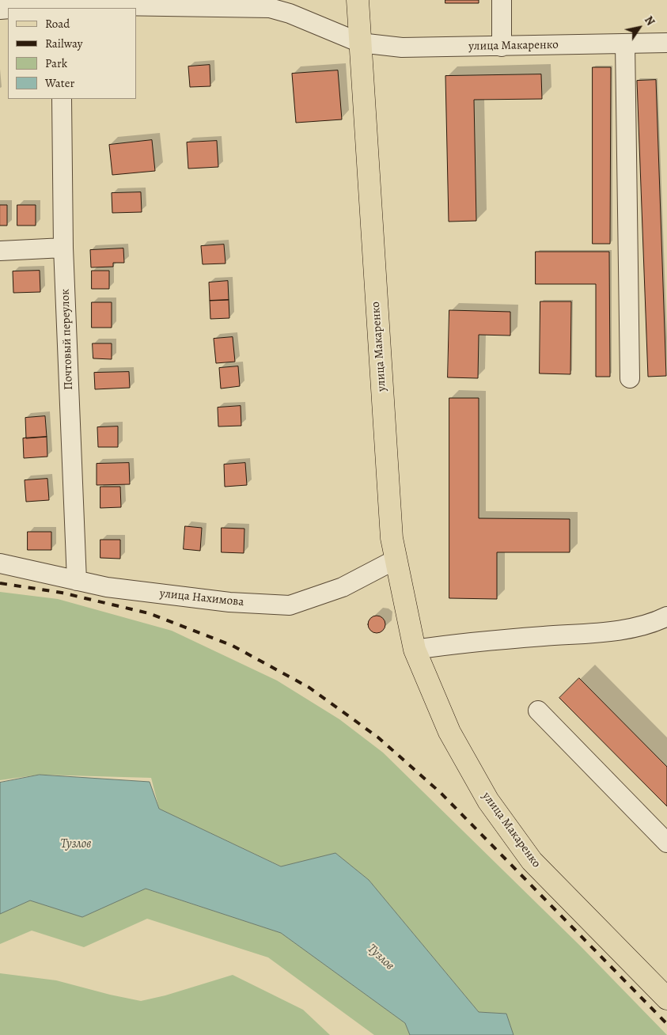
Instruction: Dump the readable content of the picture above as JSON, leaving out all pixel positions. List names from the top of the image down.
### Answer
{
  "streets": {
    "main road": ["улица Макаренко"],
    "street": ["Почтовый переулок", "улица Нахимова"]
  },
  "crossings": [
    ["улица Макаренко", "улица Нахимова"],
    ["Почтовый переулок", "улица Нахимова"]
  ],
  "water": ["Тузлов"],
  "legend": [
    "Road",
    "Railway",
    "Park",
    "Water"
  ],
  "north": "top right"
}
